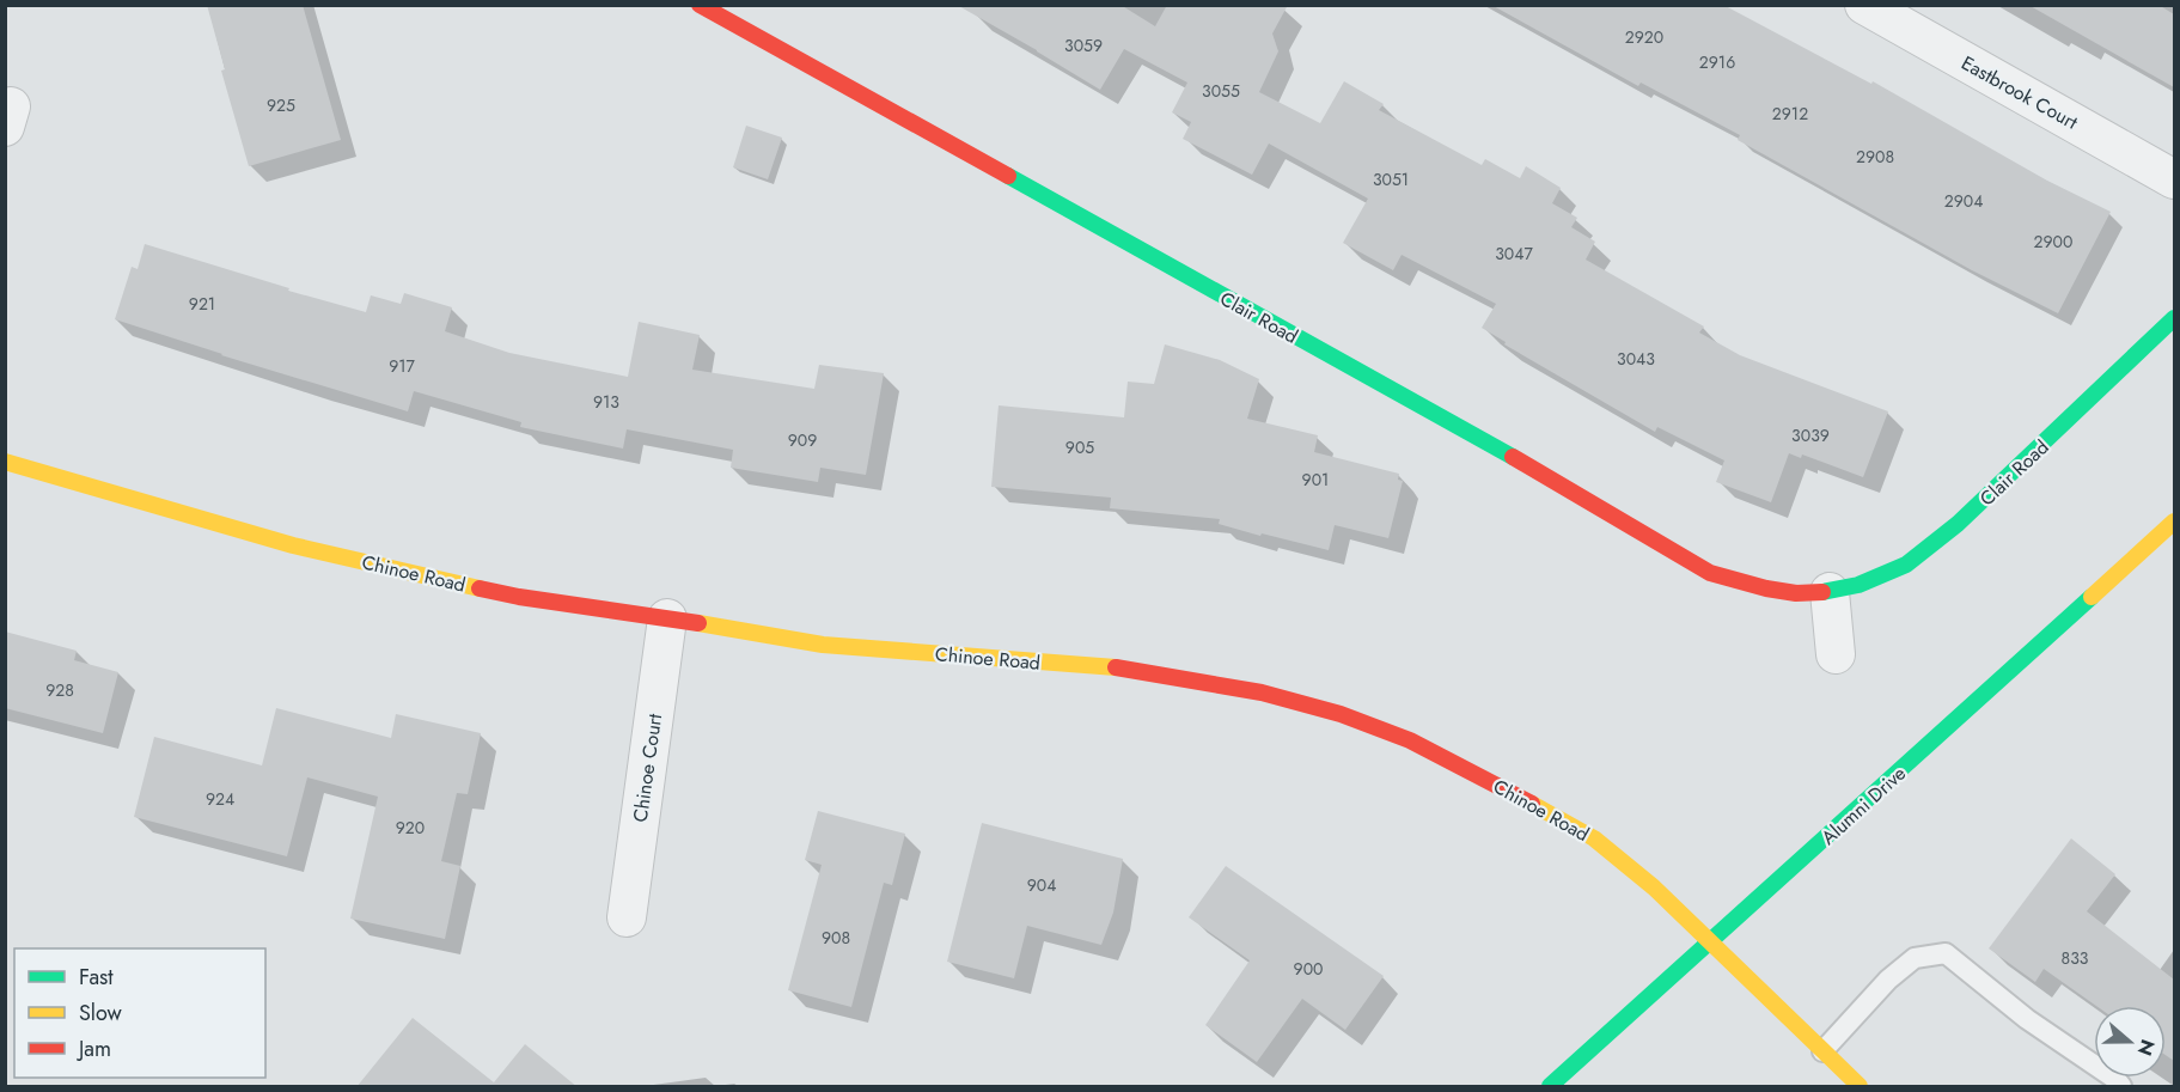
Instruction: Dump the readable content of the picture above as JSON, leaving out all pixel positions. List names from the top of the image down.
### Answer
{
  "streets": {
    "street": [
      "Eastbrook Court",
      "Clair Road",
      "Chinoe Road",
      "Chinoe Court",
      "Alumni Drive"
    ]
  },
  "crossings": [
    ["Chinoe Road", "Chinoe Court"],
    ["Chinoe Road", "Alumni Drive"]
  ],
  "house_numbers": [
    "2920",
    "3059",
    "2916",
    "3055",
    "925",
    "2912",
    "2908",
    "3051",
    "2904",
    "2900",
    "3047",
    "921",
    "3043",
    "917",
    "913",
    "3039",
    "909",
    "905",
    "901",
    "928",
    "924",
    "920",
    "904",
    "908",
    "833",
    "900"
  ],
  "legend": ["Fast", "Slow", "Jam"],
  "north": "right"
}
